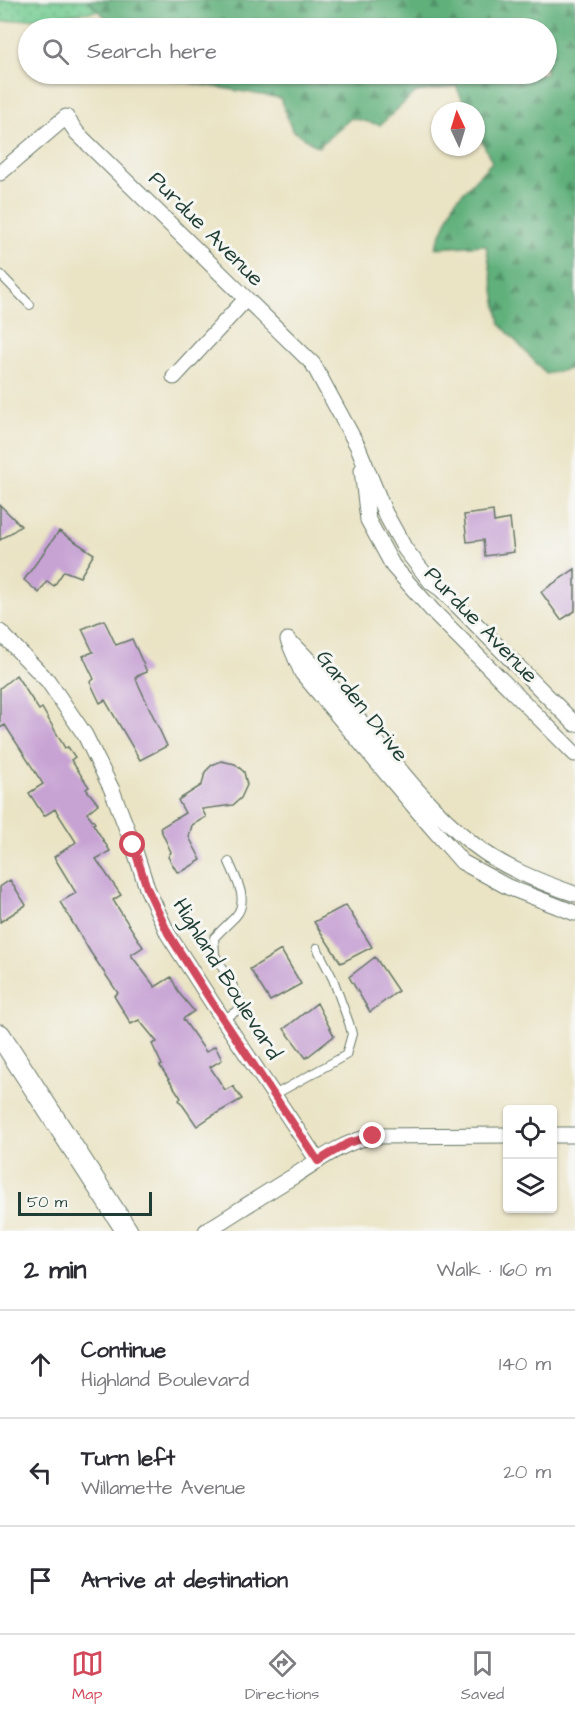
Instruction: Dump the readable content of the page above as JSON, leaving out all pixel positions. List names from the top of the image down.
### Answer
{
  "streets": {
    "street": ["Purdue Avenue", "Garden Drive", "Highland Boulevard"]
  },
  "scale_bar": "50 m",
  "north": "top",
  "page": {
    "search": "Search here",
    "scale": "50 m",
    "heading": ["2 min", "Walk · 160 m"],
    "list": [
      ["Continue", "Highland Boulevard", "140 m"],
      ["Turn left", "Willamette Avenue", "20 m"],
      "Arrive at destination"
    ],
    "nav": ["Map", "Directions", "Saved"]
  }
}
